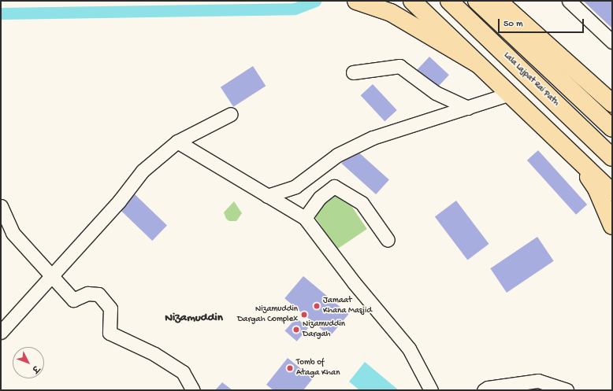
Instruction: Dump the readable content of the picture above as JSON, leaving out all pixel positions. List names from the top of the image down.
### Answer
{
  "streets": {
    "main road": ["Lala Lajpat Rai Path"]
  },
  "districts": ["Nizamuddin"],
  "places": [
    "Jamaat Khana Masjid",
    "Nizamuddin Dargah Complex",
    "Nizamuddin Dargah",
    "Tomb of Ataga Khan"
  ],
  "scale_bar": "50 m",
  "north": "bottom right"
}
